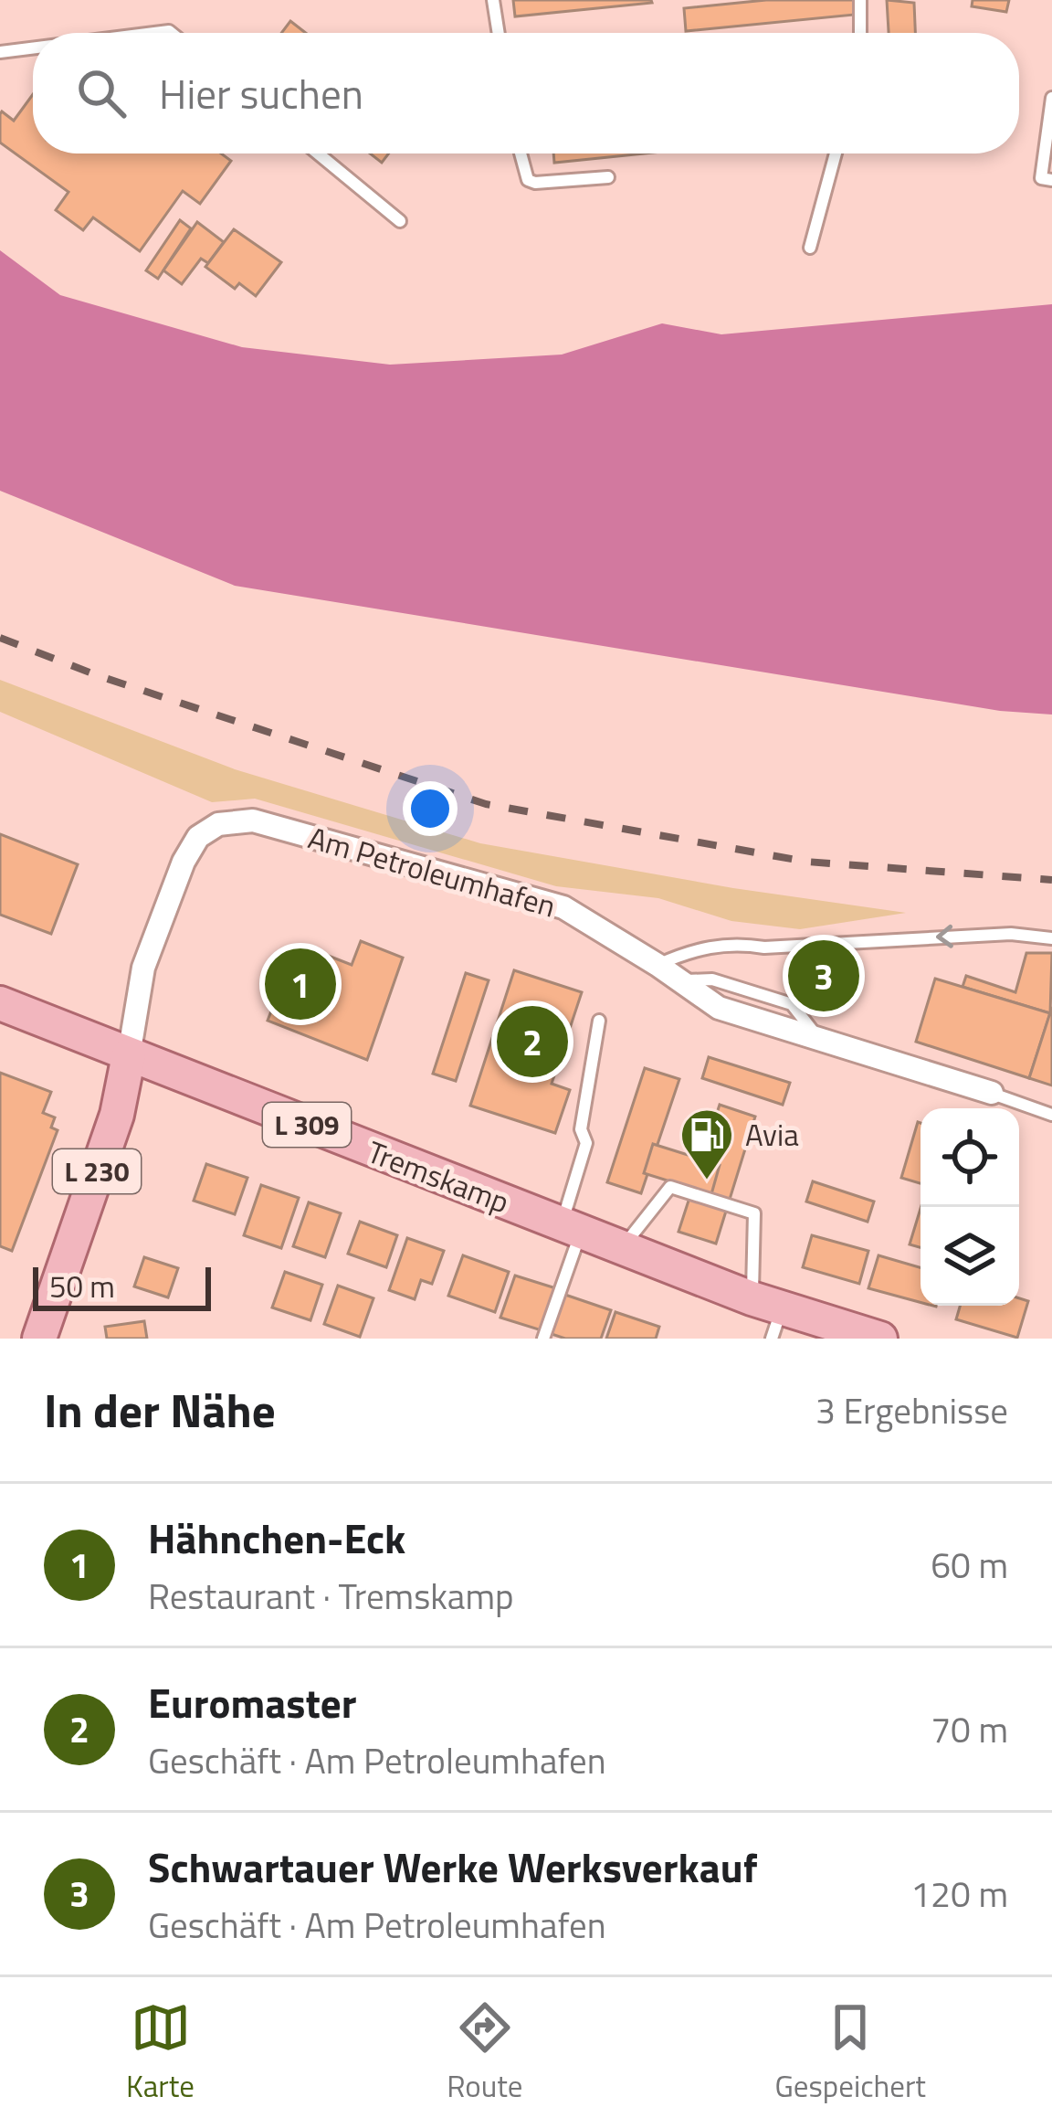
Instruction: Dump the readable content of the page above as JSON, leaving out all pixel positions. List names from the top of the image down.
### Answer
{
  "streets": {
    "main road": ["L 309", "L 230", "Tremskamp"],
    "street": ["Am Petroleumhafen"]
  },
  "crossings": [
    ["Am Petroleumhafen", "L 230"],
    ["Am Petroleumhafen", "Tremskamp"],
    ["L 230", "Tremskamp"]
  ],
  "places": {
    "fuel station": ["Avia"]
  },
  "scale_bar": "50 m",
  "page": {
    "search": "Hier suchen",
    "pins": ["3", "1", "2"],
    "scale": "50 m",
    "heading": ["In der Nähe", "3 Ergebnisse"],
    "list": [
      {
        "mark": "1",
        "name": "Hähnchen-Eck",
        "note": "Restaurant · Tremskamp",
        "value": "60 m"
      },
      {
        "mark": "2",
        "name": "Euromaster",
        "note": "Geschäft · Am Petroleumhafen",
        "value": "70 m"
      },
      {
        "mark": "3",
        "name": "Schwartauer Werke Werksverkauf",
        "note": "Geschäft · Am Petroleumhafen",
        "value": "120 m"
      }
    ],
    "nav": ["Karte", "Route", "Gespeichert"]
  }
}
